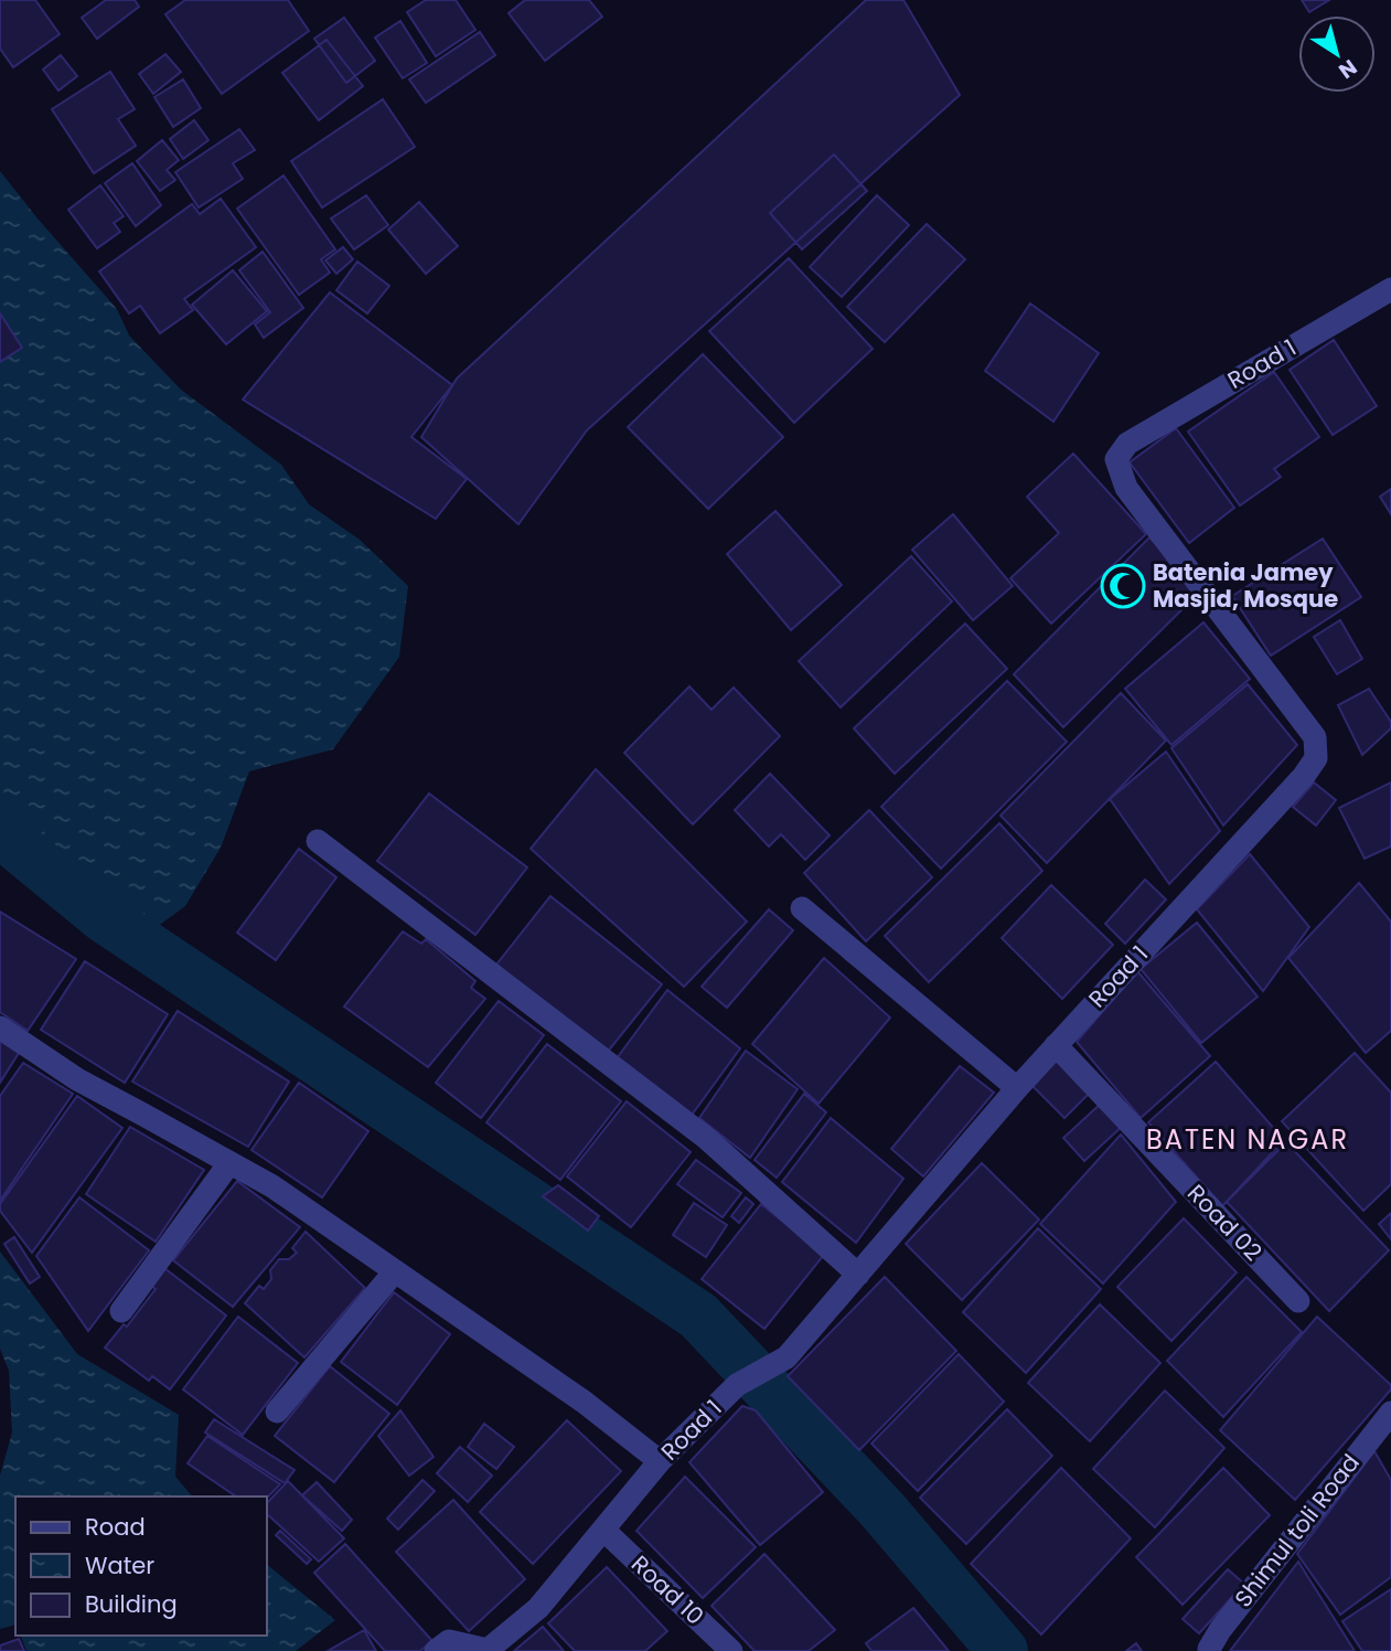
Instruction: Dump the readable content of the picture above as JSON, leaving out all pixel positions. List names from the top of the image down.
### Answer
{
  "streets": {
    "street": [
      "Road 1",
      "Road 02",
      "Shimul toli Road",
      "Road 10"
    ]
  },
  "crossings": [
    ["Road 1", "Road 02"],
    ["Road 1", "Road 10"]
  ],
  "districts": ["BATEN NAGAR"],
  "places": {
    "mosque": ["Batenia Jamey Masjid, Mosque"]
  },
  "legend": ["Road", "Water", "Building"],
  "north": "bottom right"
}
